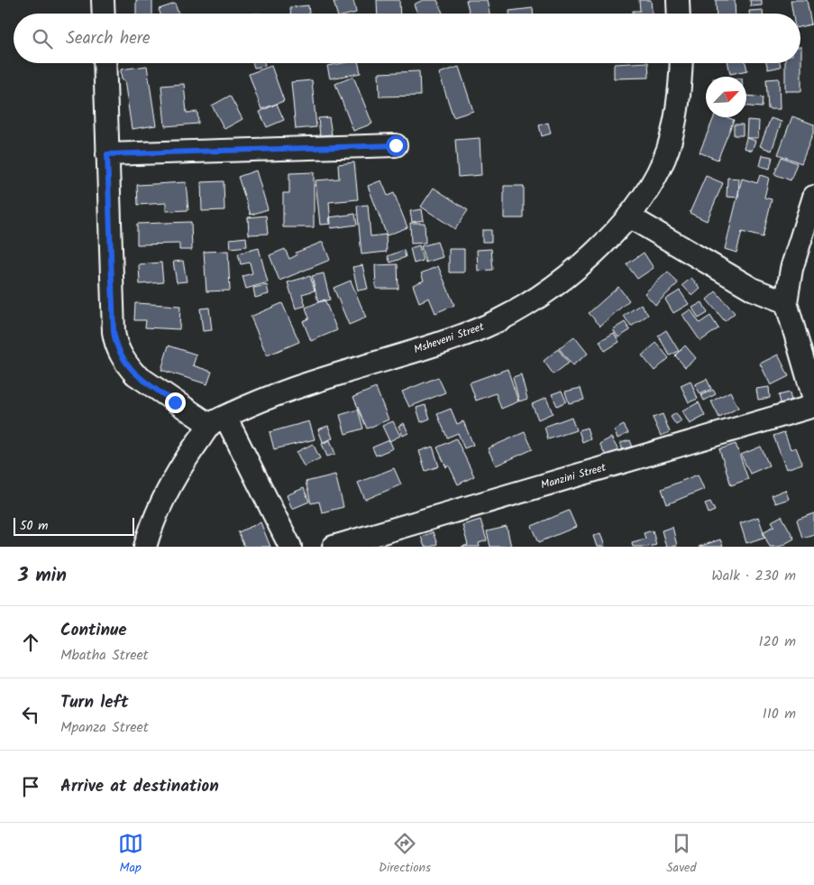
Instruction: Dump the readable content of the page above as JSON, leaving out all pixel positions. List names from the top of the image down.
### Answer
{
  "streets": {
    "street": ["Msheveni Street", "Manzini Street"]
  },
  "scale_bar": "50 m",
  "north": "top right",
  "page": {
    "search": "Search here",
    "scale": "50 m",
    "heading": ["3 min", "Walk · 230 m"],
    "list": [
      ["Continue", "Mbatha Street", "120 m"],
      ["Turn left", "Mpanza Street", "110 m"],
      "Arrive at destination"
    ],
    "nav": ["Map", "Directions", "Saved"]
  }
}
